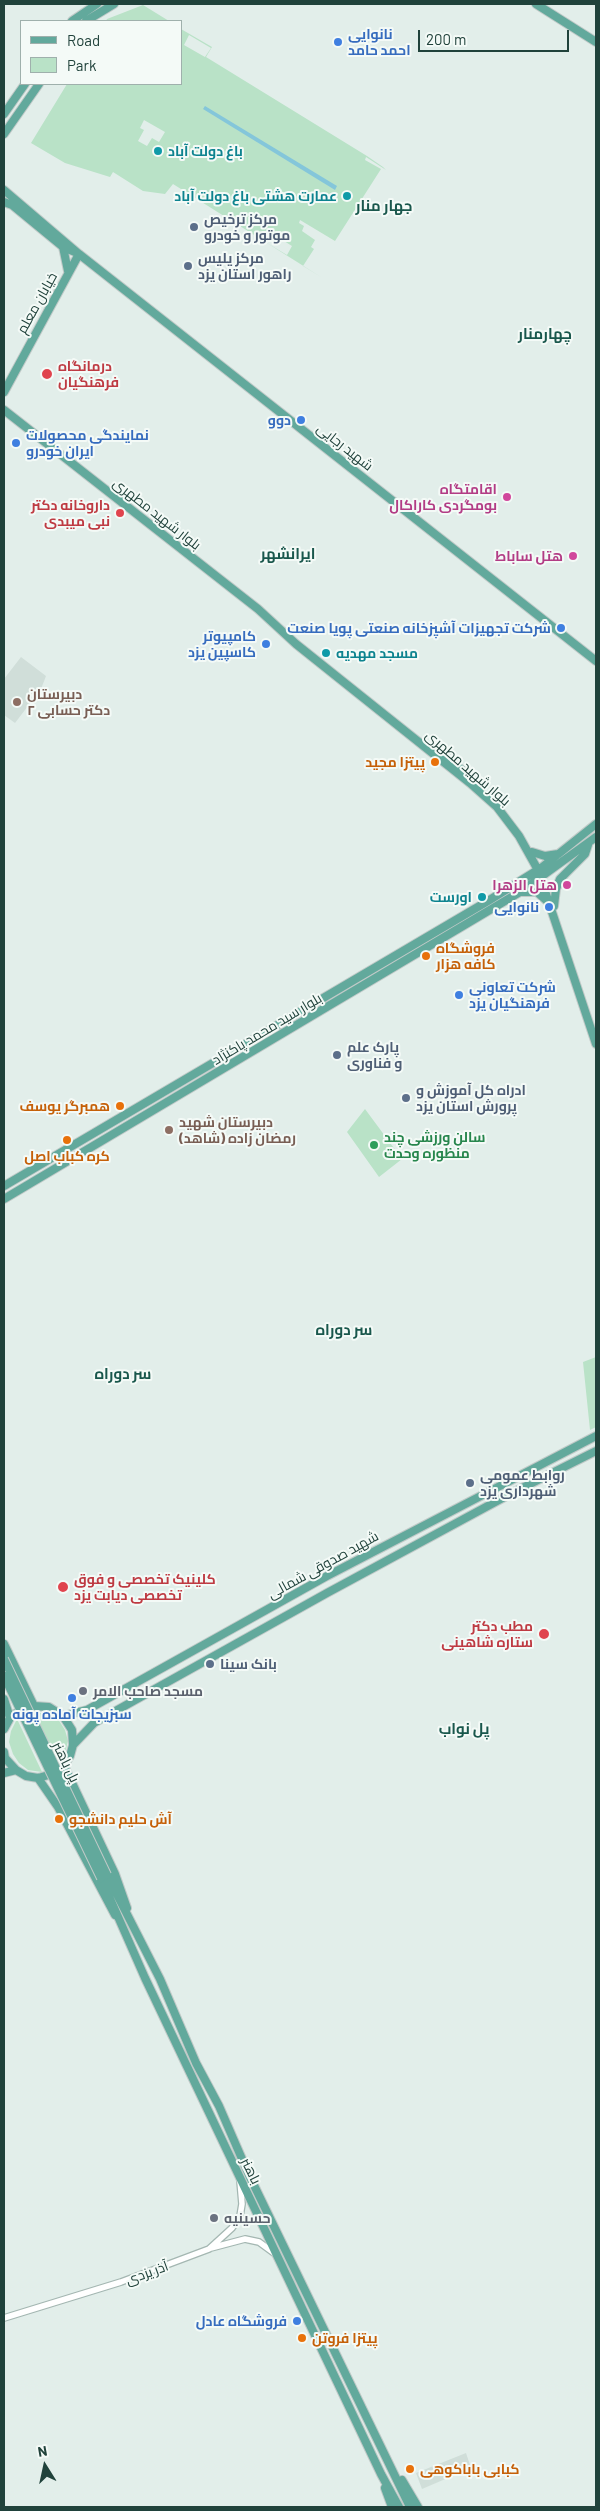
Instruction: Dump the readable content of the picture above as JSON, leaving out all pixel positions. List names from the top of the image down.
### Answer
{
  "streets": {
    "main road": [
      "خیابان معلم",
      "شهید رجایی",
      "بلوار شهید مطهری",
      "بلوار سید محمد پاکنژاد",
      "شهید صدوقی شمالی",
      "پل باهنر",
      "باهنر"
    ],
    "street": ["آذر یزدی"]
  },
  "crossings": [
    ["خیابان معلم", "شهید رجایی"],
    ["بلوار شهید مطهری", "بلوار سید محمد پاکنژاد"],
    ["پل باهنر", "باهنر"],
    ["باهنر", "آذر یزدی"]
  ],
  "districts": [
    "جهار منار",
    "چهارمنار",
    "ایرانشهر",
    "سر دوراه",
    "سر دوراه",
    "پل نواب"
  ],
  "places": [
    "نانوایی احمد حامد",
    "باغ دولت آباد",
    "عمارت هشتی باغ دولت آباد",
    "مرکز ترخیص موتور و خودرو",
    "مرکز پلیس راهور استان یزد",
    "درمانگاه فرهنگیان",
    "دوو",
    "نمایندگی محصولات ایران خودرو",
    "اقامتگاه بومگردی کاراکال",
    "داروخانه دکتر نبی میبدی",
    "هتل ساباط",
    "شرکت تجهیزات آشپزخانه صنعتی پویا صنعت",
    "کامپیوتر کاسپین یزد",
    "مسجد مهدیه",
    "دبیرستان دکتر حسابی ۲",
    "پیتزا مجید",
    "هتل الزهرا",
    "اورست",
    "نانوایی",
    "فروشگاه کافه هزار",
    "شرکت تعاونی فرهنگیان یزد",
    "پارک علم و فناوری",
    "ادراه کل آموزش و پرورش استان یزد",
    "همبرگر یوسف",
    "دبیرستان شهید رمضان زاده (شاهد)",
    "کره کباب اصل",
    "سالن ورزشی چند منظوره وحدت",
    "روابط عمومی شهرداری یزد",
    "کلینیک تخصصی و فوق تخصصی دیابت یزد",
    "مطب دکتر ستاره شاهینی",
    "بانک سینا",
    "مسجد صاحب الامر",
    "سبزیجات آماده پونه",
    "آش حلیم دانشجو",
    "حسینیه",
    "فروشگاه عادل",
    "پیتزا فروتن",
    "کبابی باباکوهی"
  ],
  "legend": ["Road", "Park"],
  "scale_bar": "200 m",
  "north": "top"
}
